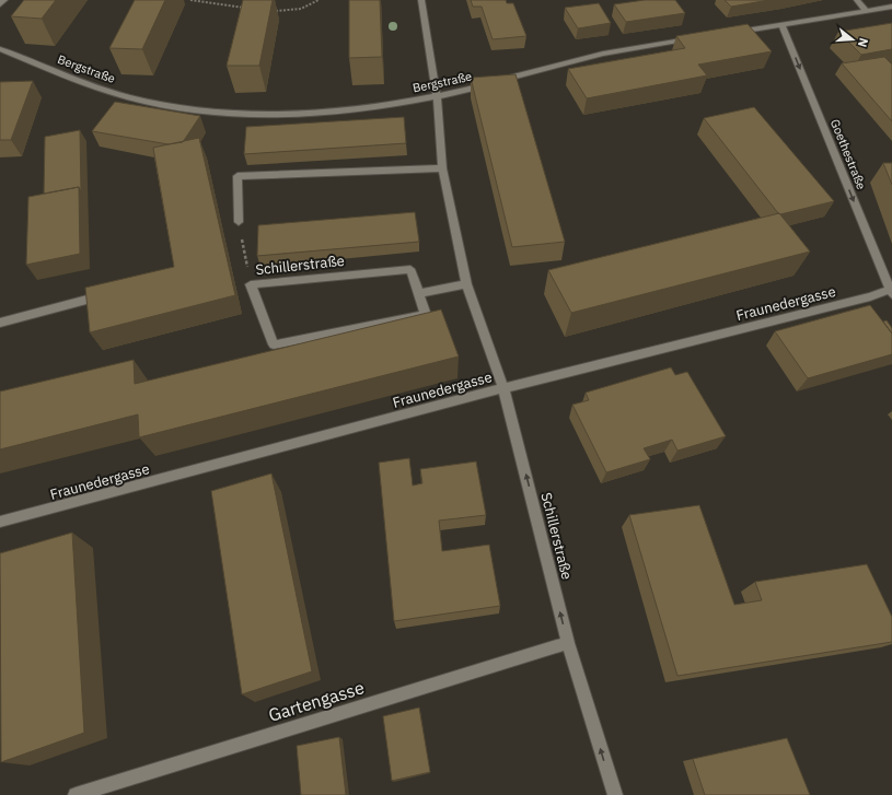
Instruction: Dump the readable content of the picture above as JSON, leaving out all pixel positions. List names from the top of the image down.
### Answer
{
  "streets": {
    "street": [
      "Bergstraße",
      "Goethestraße",
      "Schillerstraße",
      "Fraunedergasse",
      "Gartengasse"
    ]
  },
  "crossings": [
    ["Bergstraße", "Schillerstraße"],
    ["Goethestraße", "Fraunedergasse"],
    ["Schillerstraße", "Fraunedergasse"],
    ["Schillerstraße", "Gartengasse"]
  ],
  "one_way": ["Goethestraße"],
  "north": "right"
}
